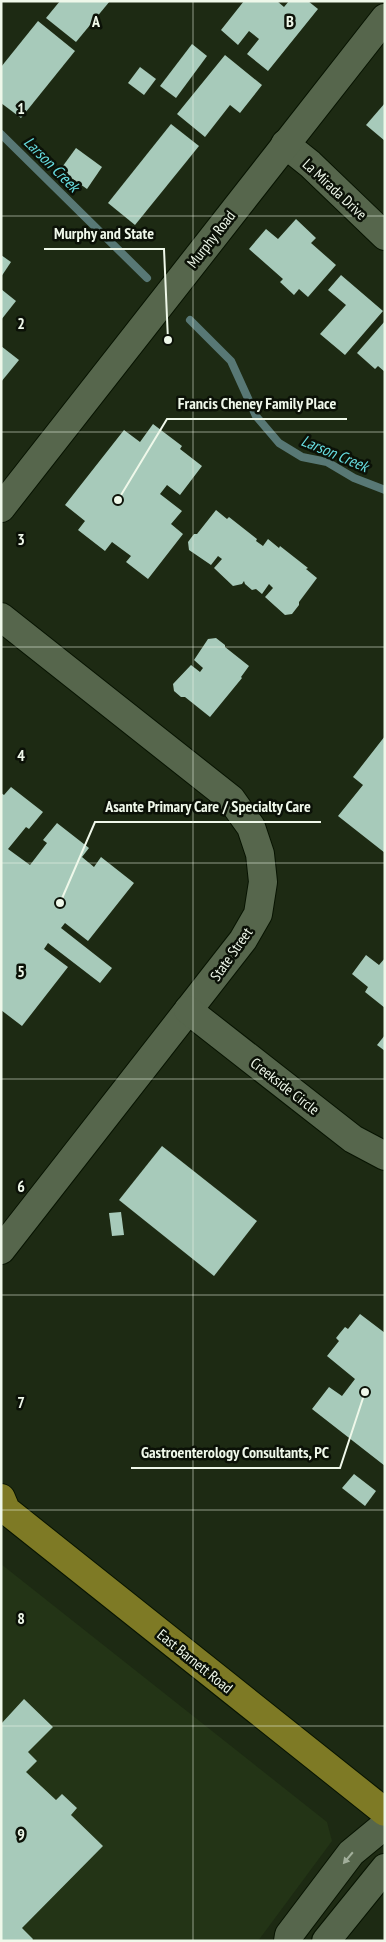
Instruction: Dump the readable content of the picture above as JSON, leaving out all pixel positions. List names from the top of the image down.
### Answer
{
  "streets": {
    "main road": ["East Barnett Road"],
    "street": [
      "La Mirada Drive",
      "Murphy Road",
      "State Street",
      "Creekside Circle"
    ]
  },
  "crossings": [
    ["La Mirada Drive", "Murphy Road"],
    ["State Street", "Creekside Circle"]
  ],
  "water": ["Larson Creek"],
  "places": [
    "Murphy and State",
    "Francis Cheney Family Place",
    "Asante Primary Care / Specialty Care",
    "Gastroenterology Consultants, PC"
  ],
  "grid": {
    "columns": ["A", "B"],
    "rows": [
      "1",
      "2",
      "3",
      "4",
      "5",
      "6",
      "7",
      "8",
      "9"
    ]
  }
}
